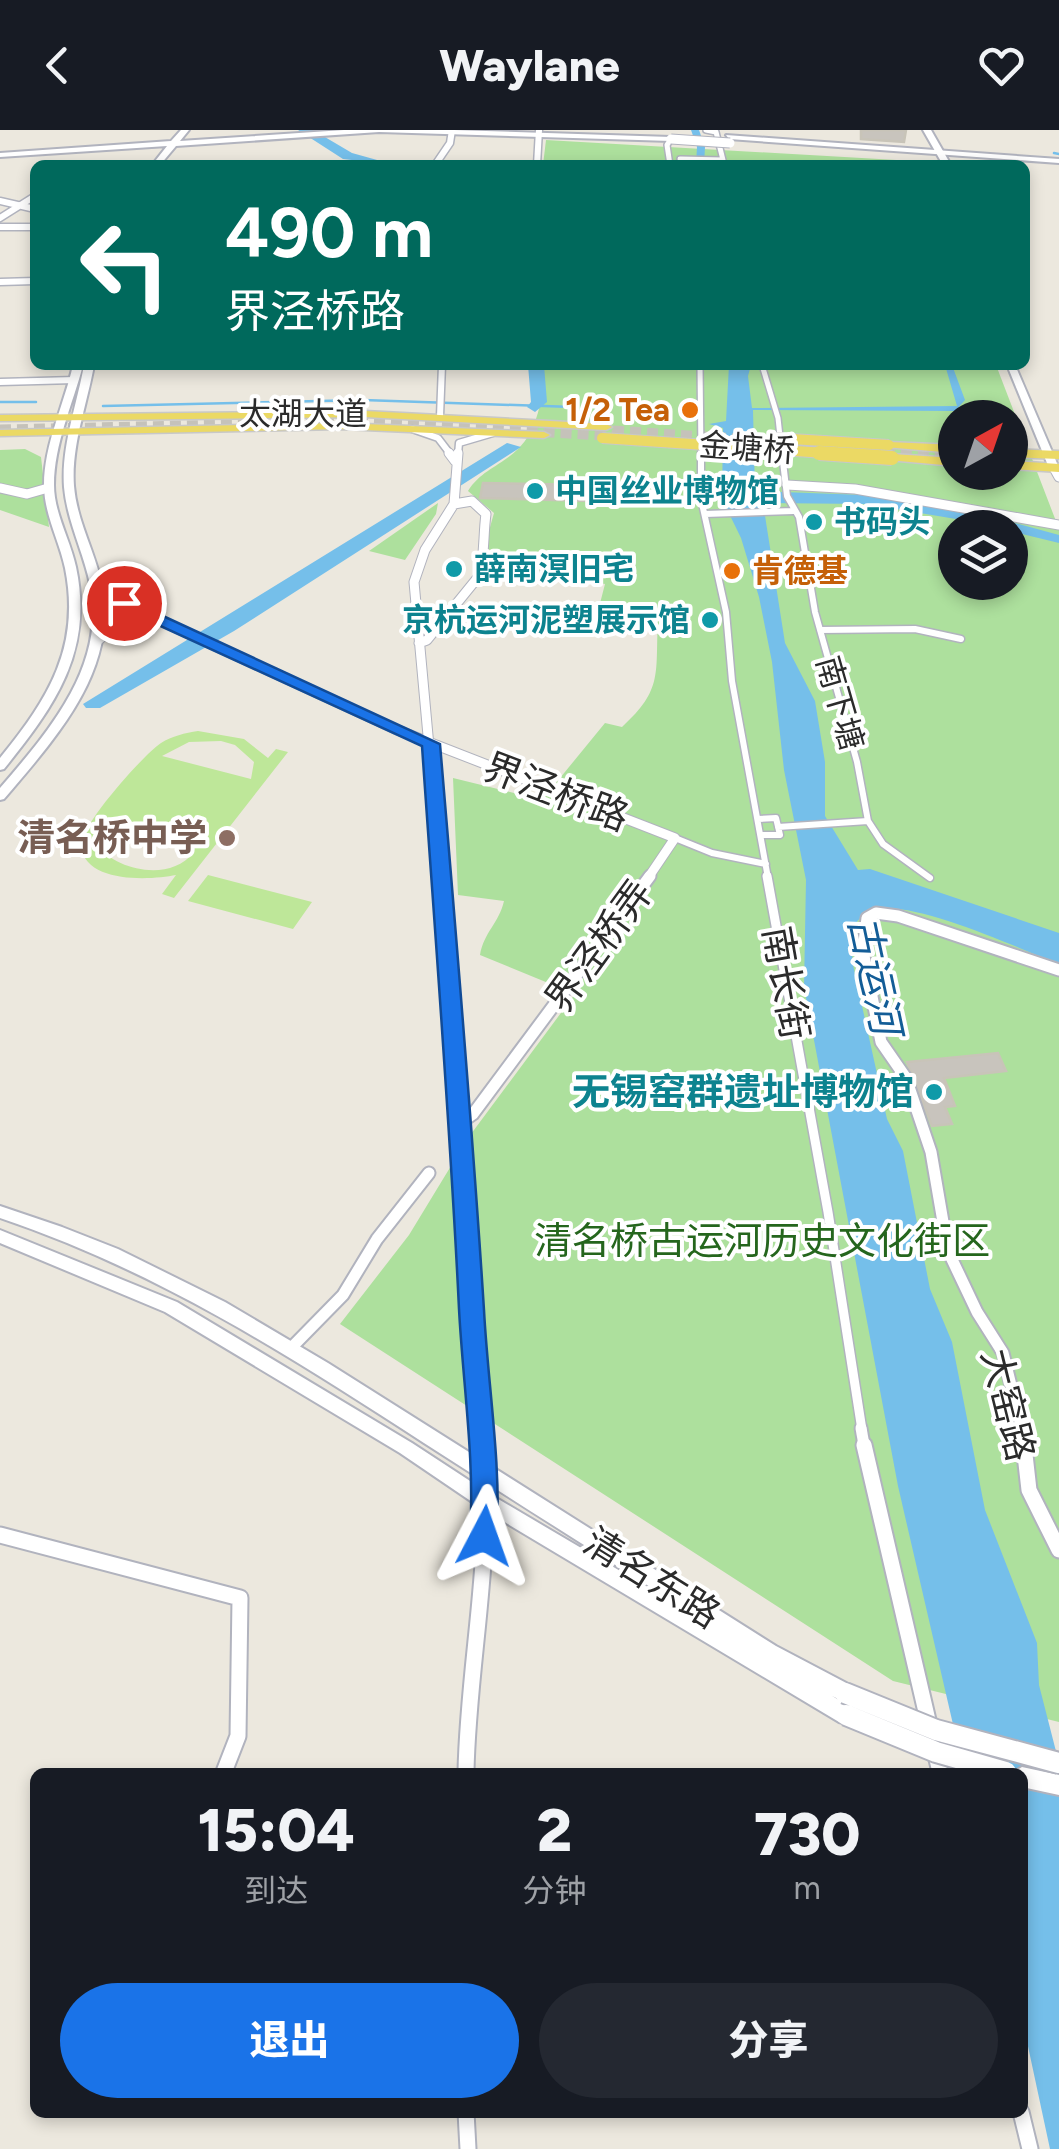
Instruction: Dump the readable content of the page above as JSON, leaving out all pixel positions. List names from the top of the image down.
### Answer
{
  "streets": {
    "main road": ["太湖大道", "金塘桥", "清名东路"],
    "street": [
      "南下塘",
      "界泾桥路",
      "界泾桥弄",
      "南长街",
      "大窑路"
    ]
  },
  "crossings": [
    ["太湖大道", "金塘桥"],
    ["界泾桥路", "界泾桥弄"],
    ["界泾桥弄", "南长街"]
  ],
  "water": ["古运河"],
  "parks": ["清名桥古运河历史文化街区"],
  "places": [
    "1/2 Tea",
    "中国丝业博物馆",
    "书码头",
    "薛南溟旧宅",
    "肯德基",
    "京杭运河泥塑展示馆",
    "清名桥中学",
    "无锡窑群遗址博物馆"
  ],
  "north": "top right",
  "page": {
    "header": "Waylane",
    "turn": ["490 m", "界泾桥路"],
    "eta": [
      "15:04",
      "到达",
      "2",
      "分钟",
      "730",
      "m"
    ],
    "buttons": ["退出", "分享"]
  }
}
